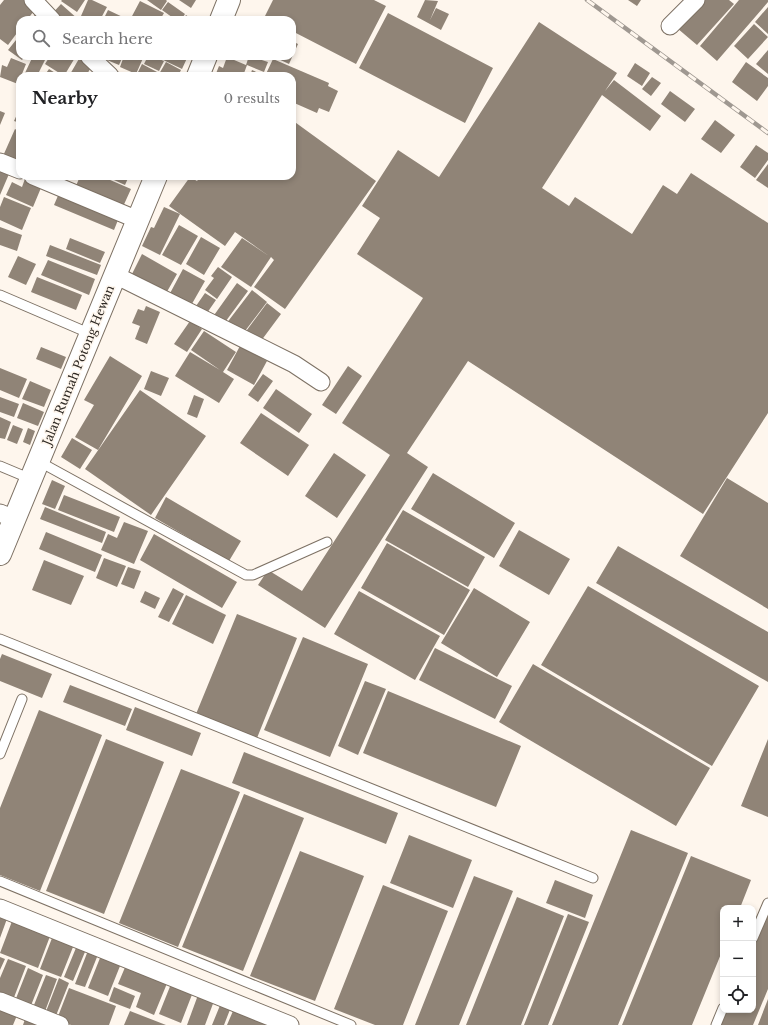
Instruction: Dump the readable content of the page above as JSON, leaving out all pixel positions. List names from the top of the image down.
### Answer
{
  "streets": {
    "street": ["Jalan Rumah Potong Hewan"]
  },
  "page": {
    "search": "Search here",
    "heading": ["Nearby", "0 results"],
    "map_buttons": ["+", "−"]
  }
}
